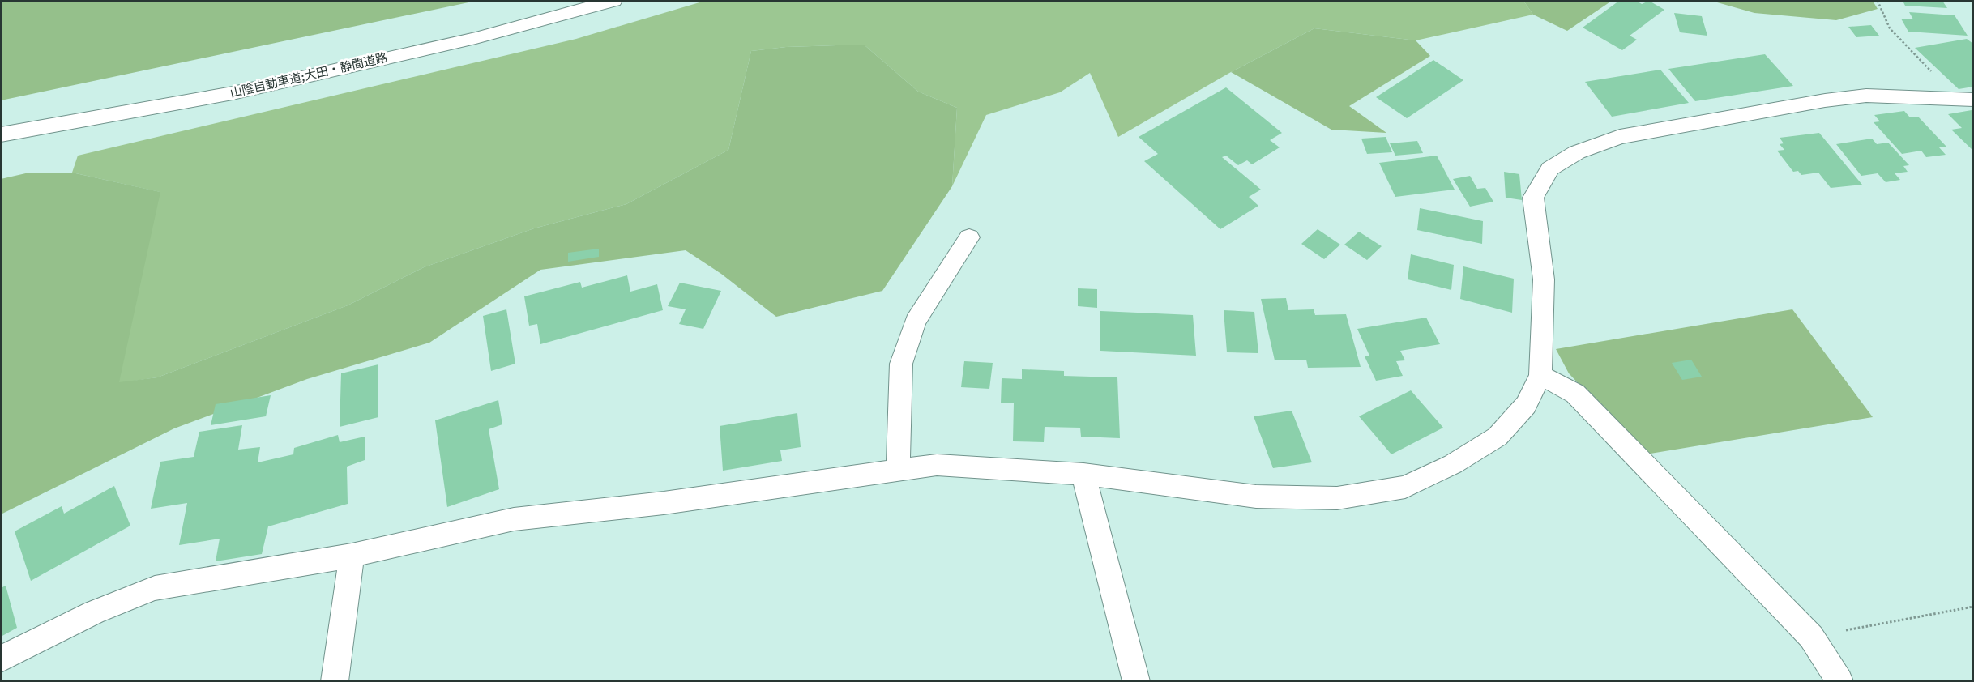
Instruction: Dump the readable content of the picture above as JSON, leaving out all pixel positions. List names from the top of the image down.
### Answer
{
  "streets": {
    "main road": ["山陰自動車道;大田・静間道路"]
  }
}
